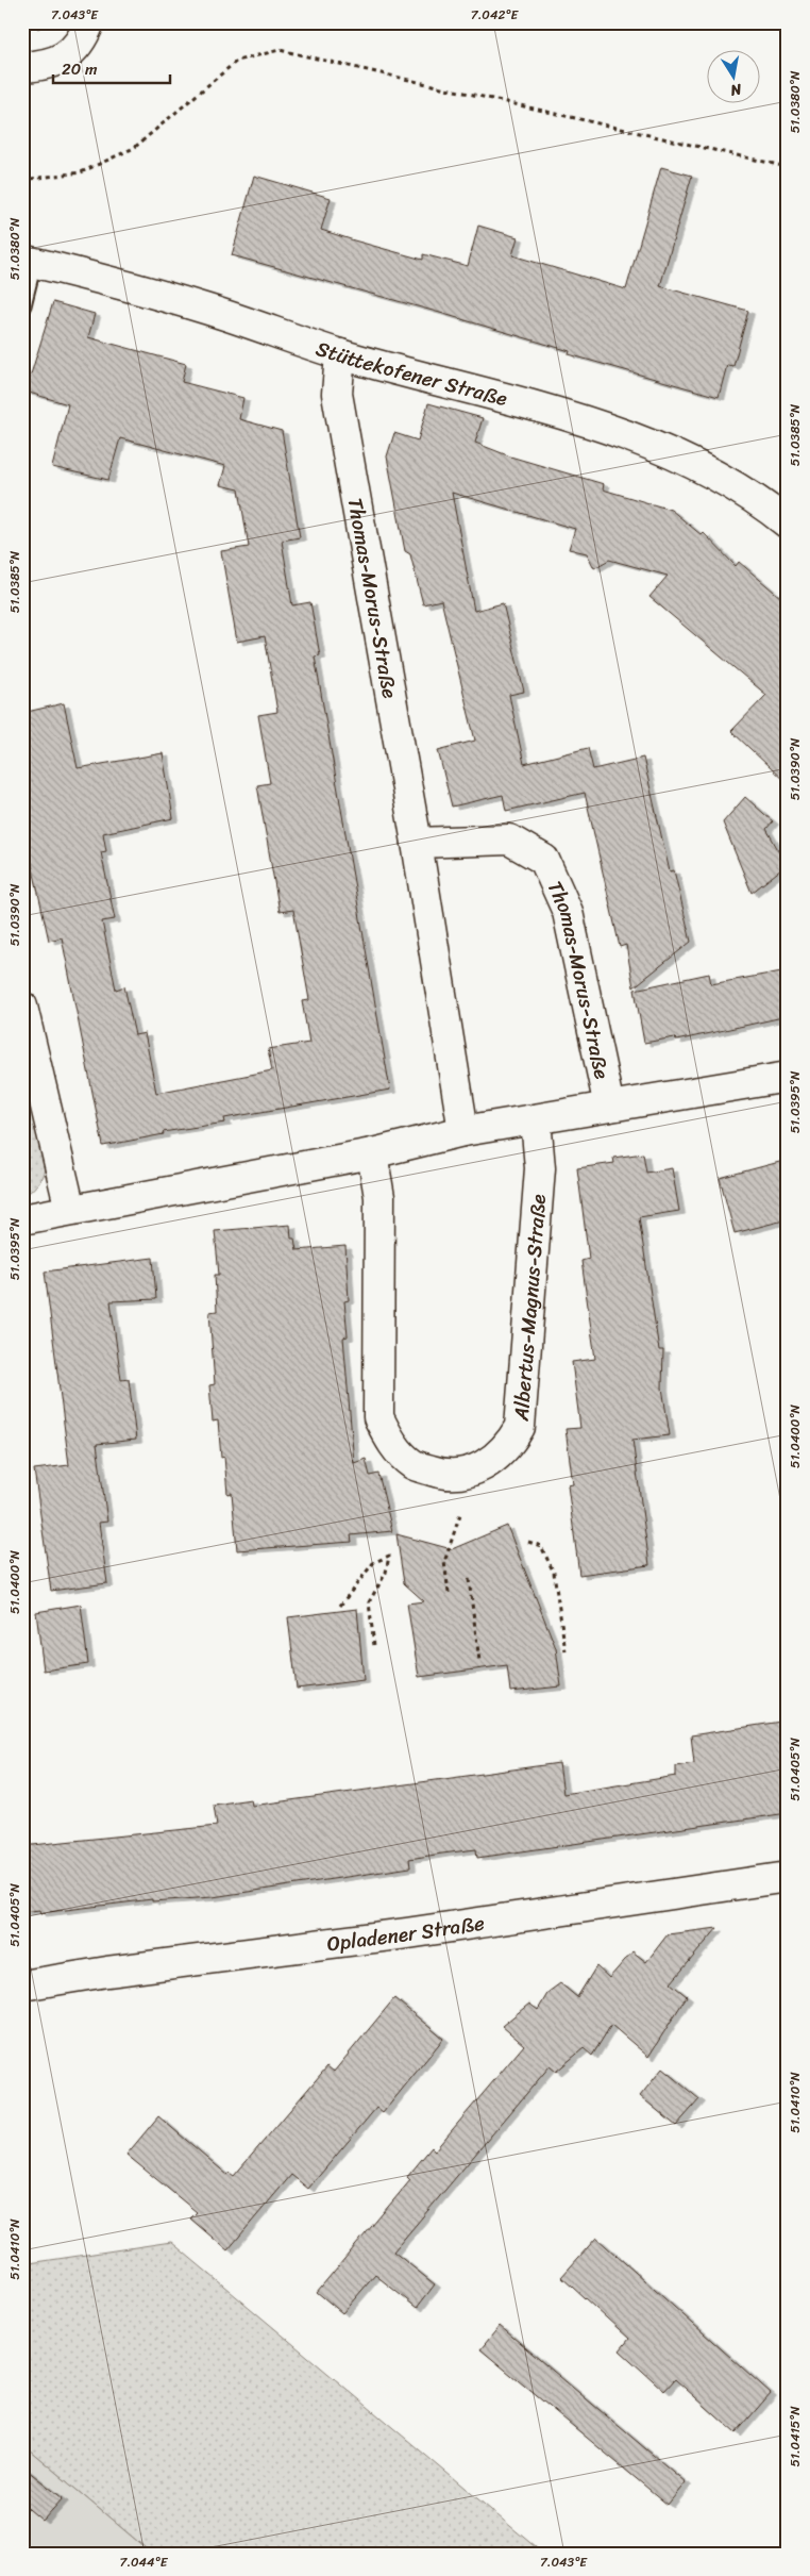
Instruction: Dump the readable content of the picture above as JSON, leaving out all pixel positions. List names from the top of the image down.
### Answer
{
  "streets": {
    "street": [
      "Stüttekofener Straße",
      "Thomas-Morus-Straße",
      "Albertus-Magnus-Straße",
      "Opladener Straße"
    ]
  },
  "crossings": [
    ["Stüttekofener Straße", "Thomas-Morus-Straße"]
  ],
  "scale_bar": "20 m",
  "north": "bottom",
  "coordinates": [
    "7.043°E",
    "7.042°E",
    "51.0380°N",
    "51.0385°N",
    "51.0390°N",
    "51.0395°N",
    "51.0400°N",
    "51.0405°N",
    "51.0410°N",
    "51.0415°N",
    "7.044°E"
  ]
}
